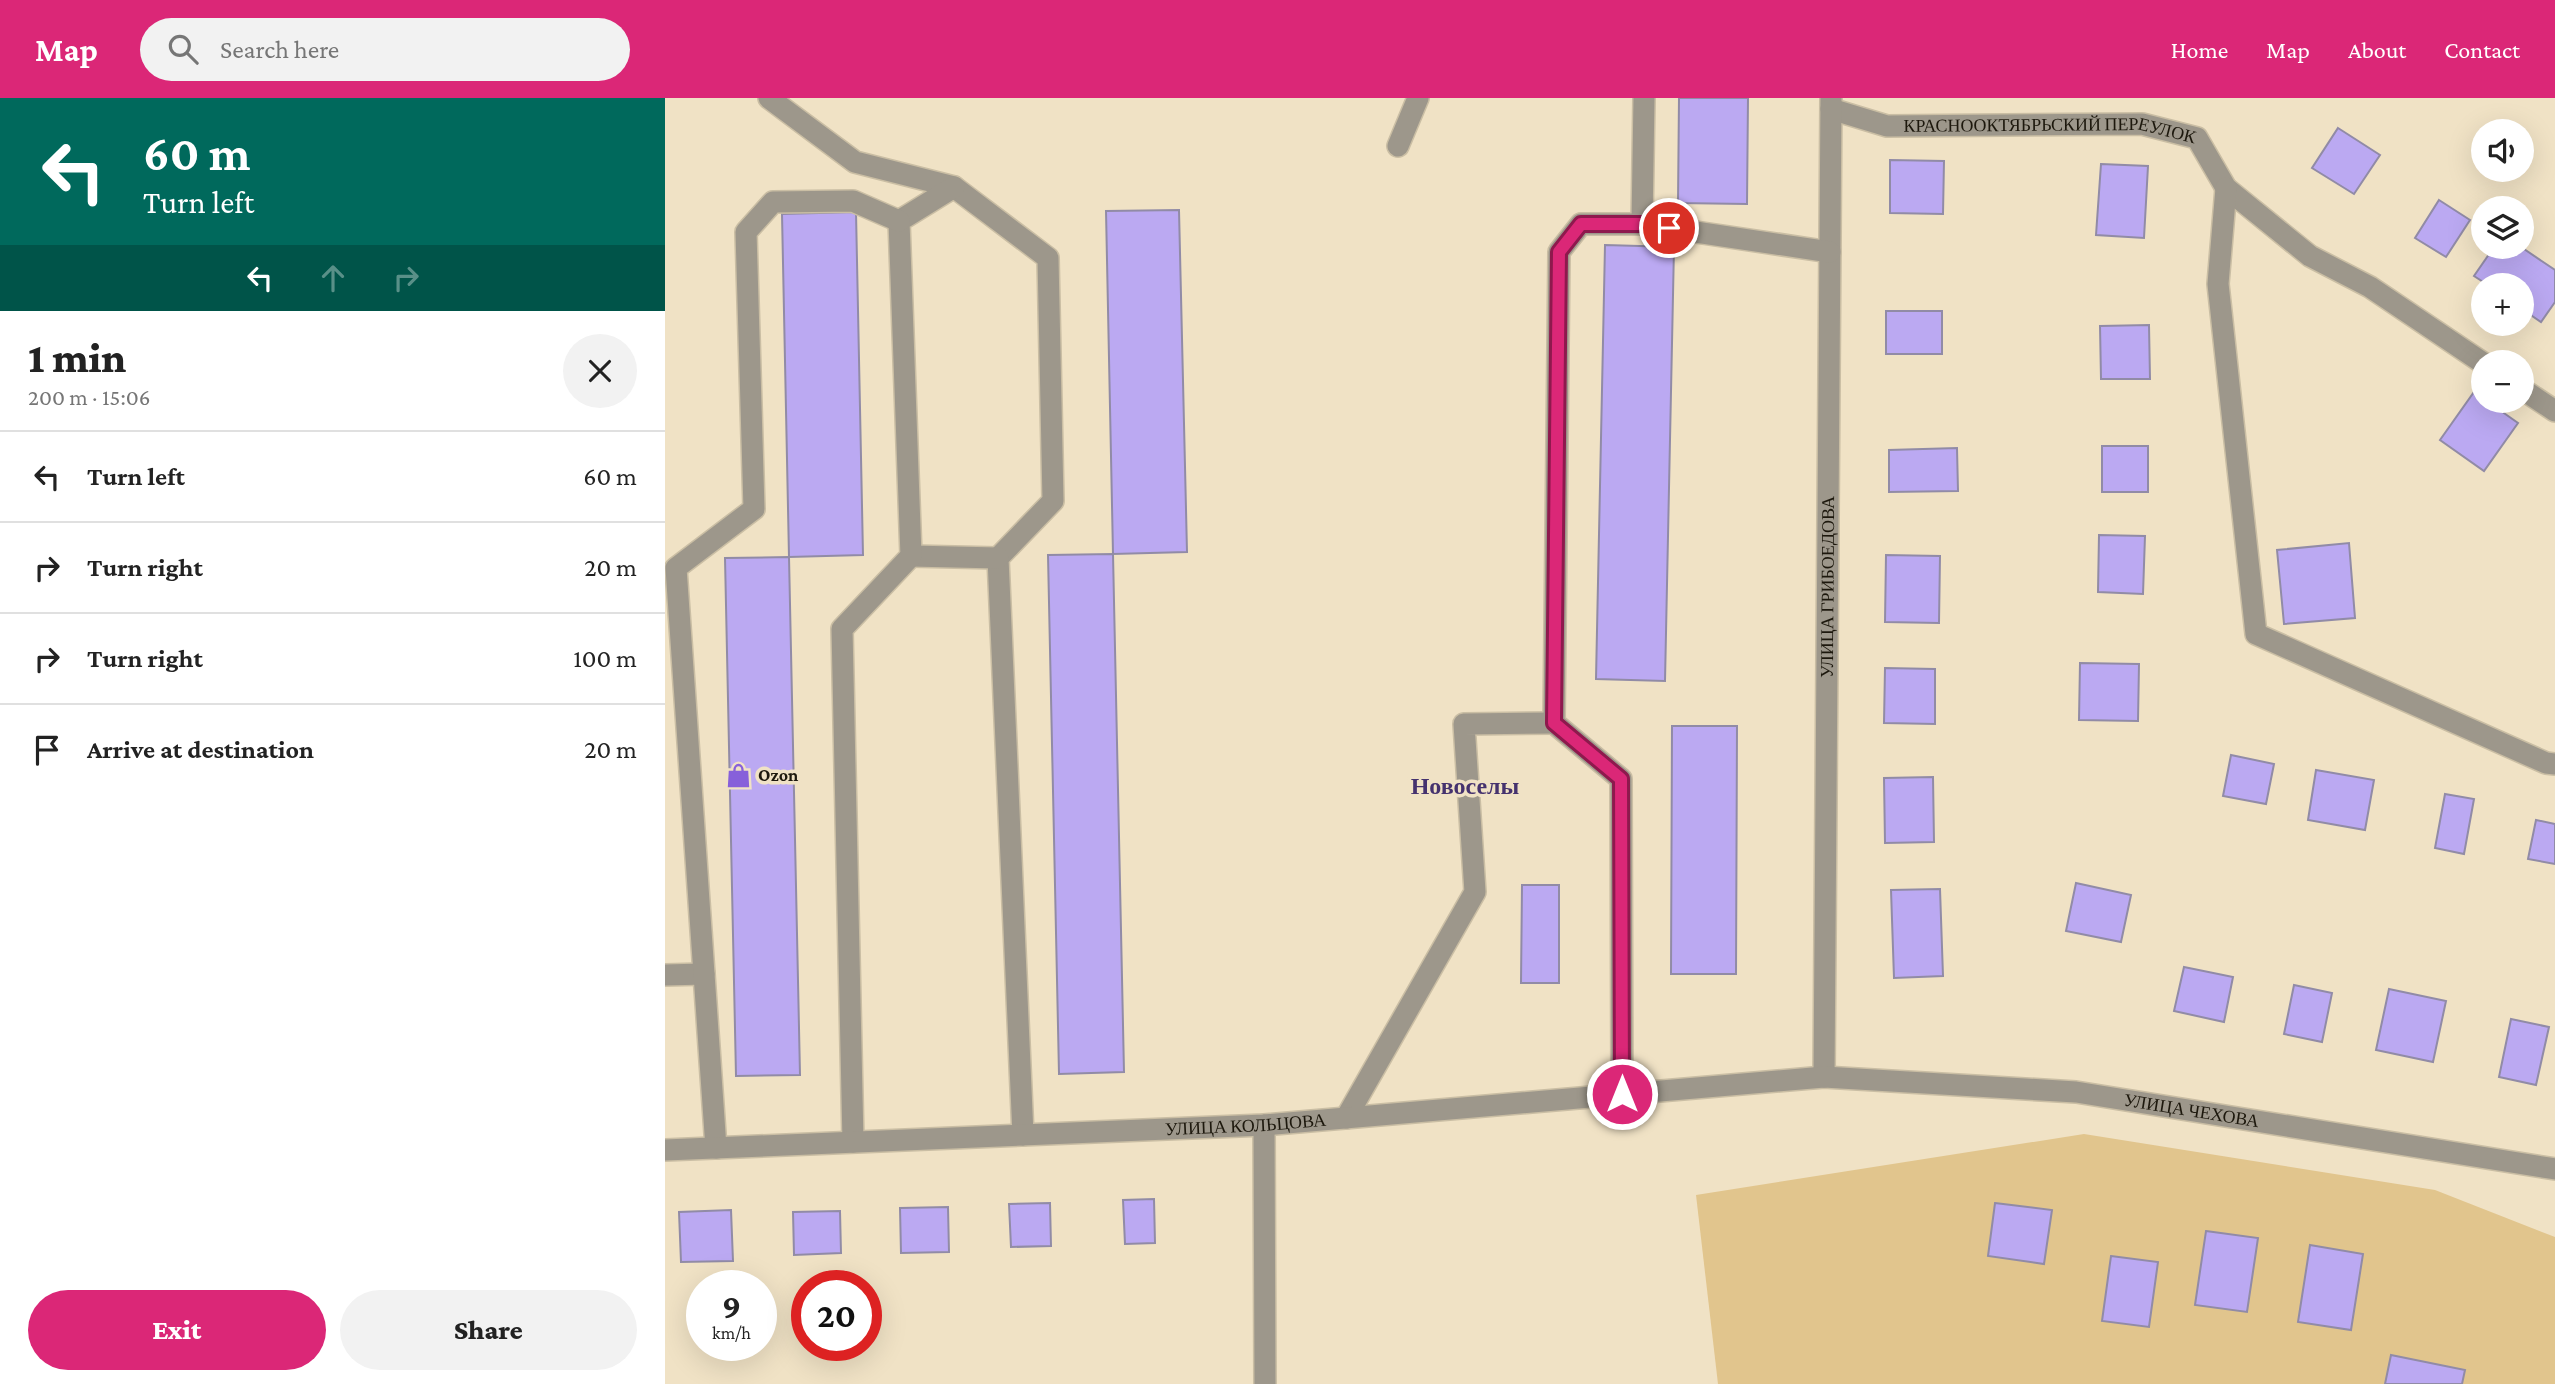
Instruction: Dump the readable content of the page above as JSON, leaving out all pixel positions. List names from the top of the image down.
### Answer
{
  "streets": {
    "street": [
      "КРАСНООКТЯБРЬСКИЙ ПЕРЕУЛОК",
      "УЛИЦА ГРИБОЕДОВА",
      "УЛИЦА ЧЕХОВА",
      "УЛИЦА КОЛЬЦОВА"
    ]
  },
  "crossings": [
    ["КРАСНООКТЯБРЬСКИЙ ПЕРЕУЛОК", "УЛИЦА ГРИБОЕДОВА"],
    ["УЛИЦА ГРИБОЕДОВА", "УЛИЦА ЧЕХОВА"],
    ["УЛИЦА ГРИБОЕДОВА", "УЛИЦА КОЛЬЦОВА"],
    ["УЛИЦА ЧЕХОВА", "УЛИЦА КОЛЬЦОВА"]
  ],
  "districts": ["Новоселы"],
  "places": {
    "shop": ["Ozon"]
  },
  "page": {
    "header": "Map",
    "search": "Search here",
    "nav": [
      "Home",
      "Map",
      "About",
      "Contact"
    ],
    "turn": ["60 m", "Turn left"],
    "map_buttons": ["+", "−"],
    "heading": ["1 min", "200 m · 15:06"],
    "list": [
      {
        "name": "Turn left",
        "value": "60 m"
      },
      {
        "name": "Turn right",
        "value": "20 m"
      },
      {
        "name": "Turn right",
        "value": "100 m"
      },
      {
        "name": "Arrive at destination",
        "value": "20 m"
      }
    ],
    "speed": "9 km/h",
    "limit": "20",
    "buttons": ["Exit", "Share"]
  }
}
